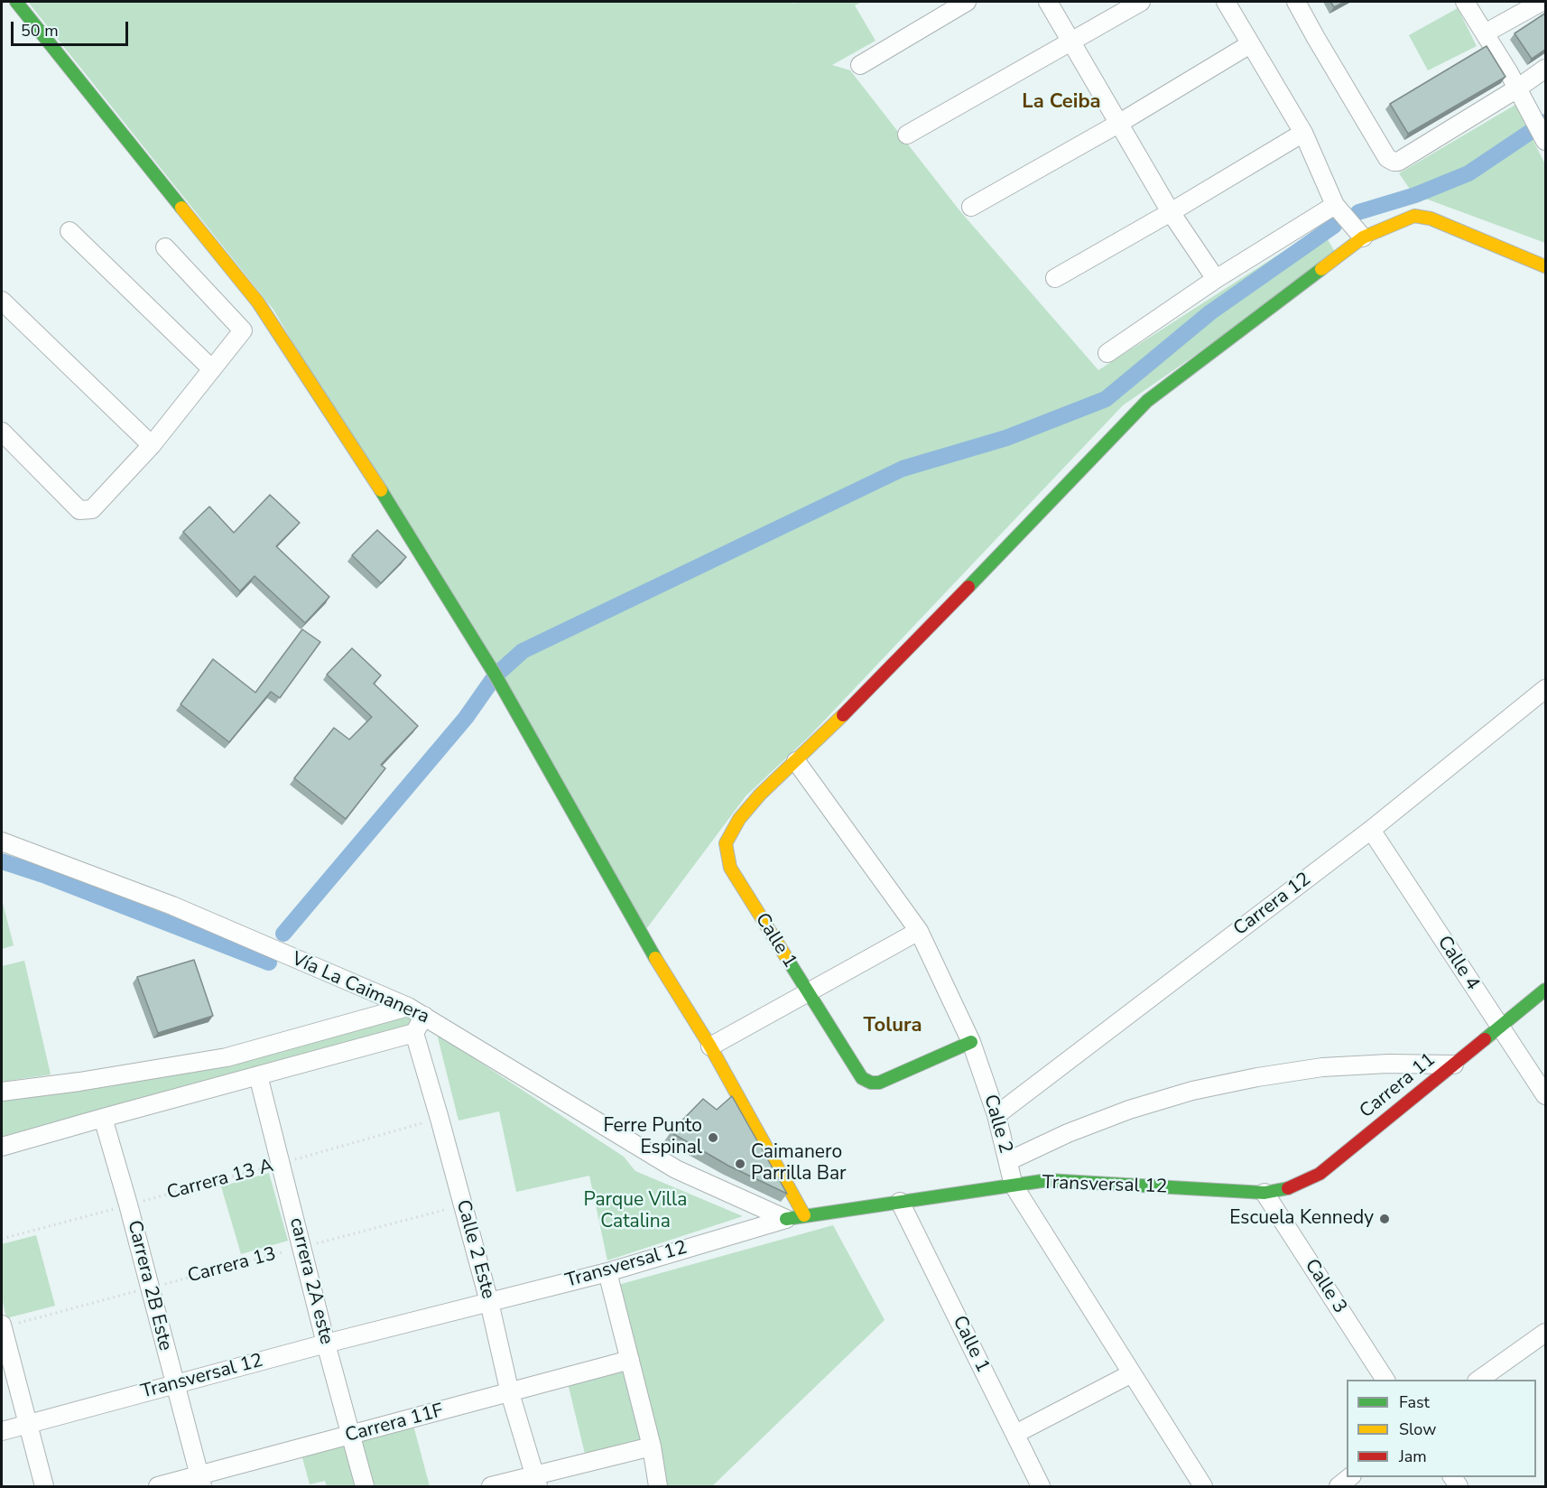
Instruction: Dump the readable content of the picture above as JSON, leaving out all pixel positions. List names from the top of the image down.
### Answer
{
  "streets": {
    "street": [
      "Carrera 12",
      "Calle 1",
      "Calle 4",
      "Vía La Caimanera",
      "Carrera 11",
      "Calle 2",
      "Transversal 12",
      "Calle 2 Este",
      "carrera 2A este",
      "Carrera 2B Este",
      "Calle 3",
      "Carrera 11F"
    ],
    "path": ["Carrera 13 A", "Carrera 13"]
  },
  "crossings": [
    ["Carrera 12", "Calle 4"],
    ["Carrera 12", "Calle 2"],
    ["Calle 1", "Calle 2"],
    ["Calle 1", "Transversal 12"],
    ["Calle 4", "Carrera 11"],
    ["Vía La Caimanera", "Transversal 12"],
    ["Carrera 11", "Transversal 12"],
    ["Carrera 11", "Calle 3"],
    ["Calle 2", "Transversal 12"],
    ["Carrera 13 A", "Calle 2 Este"],
    ["Carrera 13 A", "carrera 2A este"],
    ["Carrera 13 A", "Carrera 2B Este"],
    ["Transversal 12", "Calle 2 Este"],
    ["Transversal 12", "carrera 2A este"],
    ["Transversal 12", "Carrera 2B Este"],
    ["Transversal 12", "Calle 3"],
    ["Calle 2 Este", "Carrera 13"],
    ["Calle 2 Este", "Carrera 11F"],
    ["Carrera 13", "carrera 2A este"],
    ["Carrera 13", "Carrera 2B Este"],
    ["carrera 2A este", "Carrera 11F"],
    ["Carrera 2B Este", "Carrera 11F"]
  ],
  "districts": ["La Ceiba", "Tolura"],
  "parks": ["Parque Villa Catalina"],
  "places": ["Ferre Punto Espinal", "Caimanero Parrilla Bar", "Escuela Kennedy"],
  "legend": ["Fast", "Slow", "Jam"],
  "scale_bar": "50 m"
}
